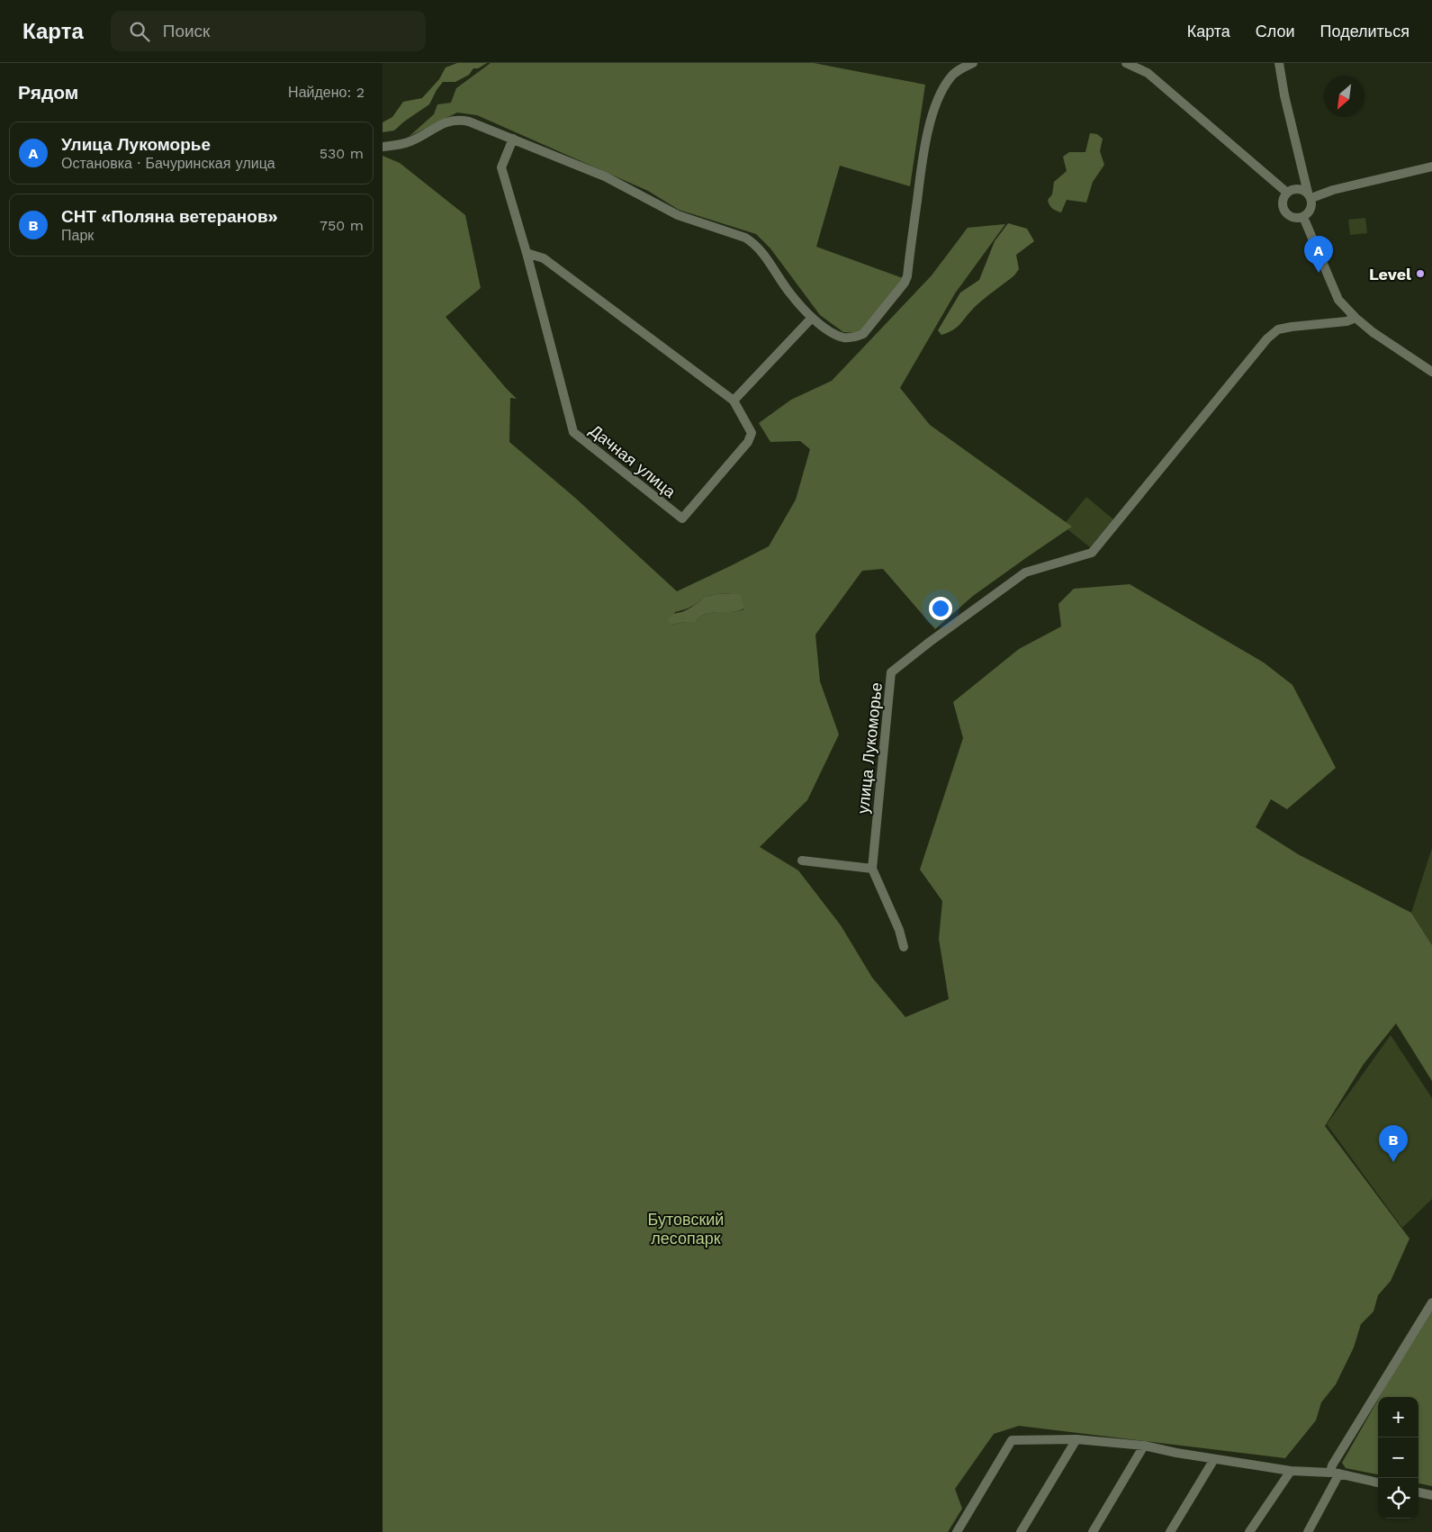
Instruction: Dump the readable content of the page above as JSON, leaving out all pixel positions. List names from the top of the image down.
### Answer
{
  "streets": {
    "street": ["Дачная улица", "улица Лукоморье"]
  },
  "parks": ["Бутовский лесопарк"],
  "places": ["Level"],
  "north": "bottom left",
  "page": {
    "header": "Карта",
    "search": "Поиск",
    "nav": ["Карта", "Слои", "Поделиться"],
    "heading": ["Рядом", "Найдено: 2"],
    "list": [
      {
        "mark": "A",
        "name": "Улица Лукоморье",
        "note": "Остановка · Бачуринская улица",
        "value": "530 m"
      },
      {
        "mark": "B",
        "name": "СНТ «Поляна ветеранов»",
        "note": "Парк",
        "value": "750 m"
      }
    ],
    "pins": ["A", "B"],
    "map_buttons": ["+", "−"]
  }
}
